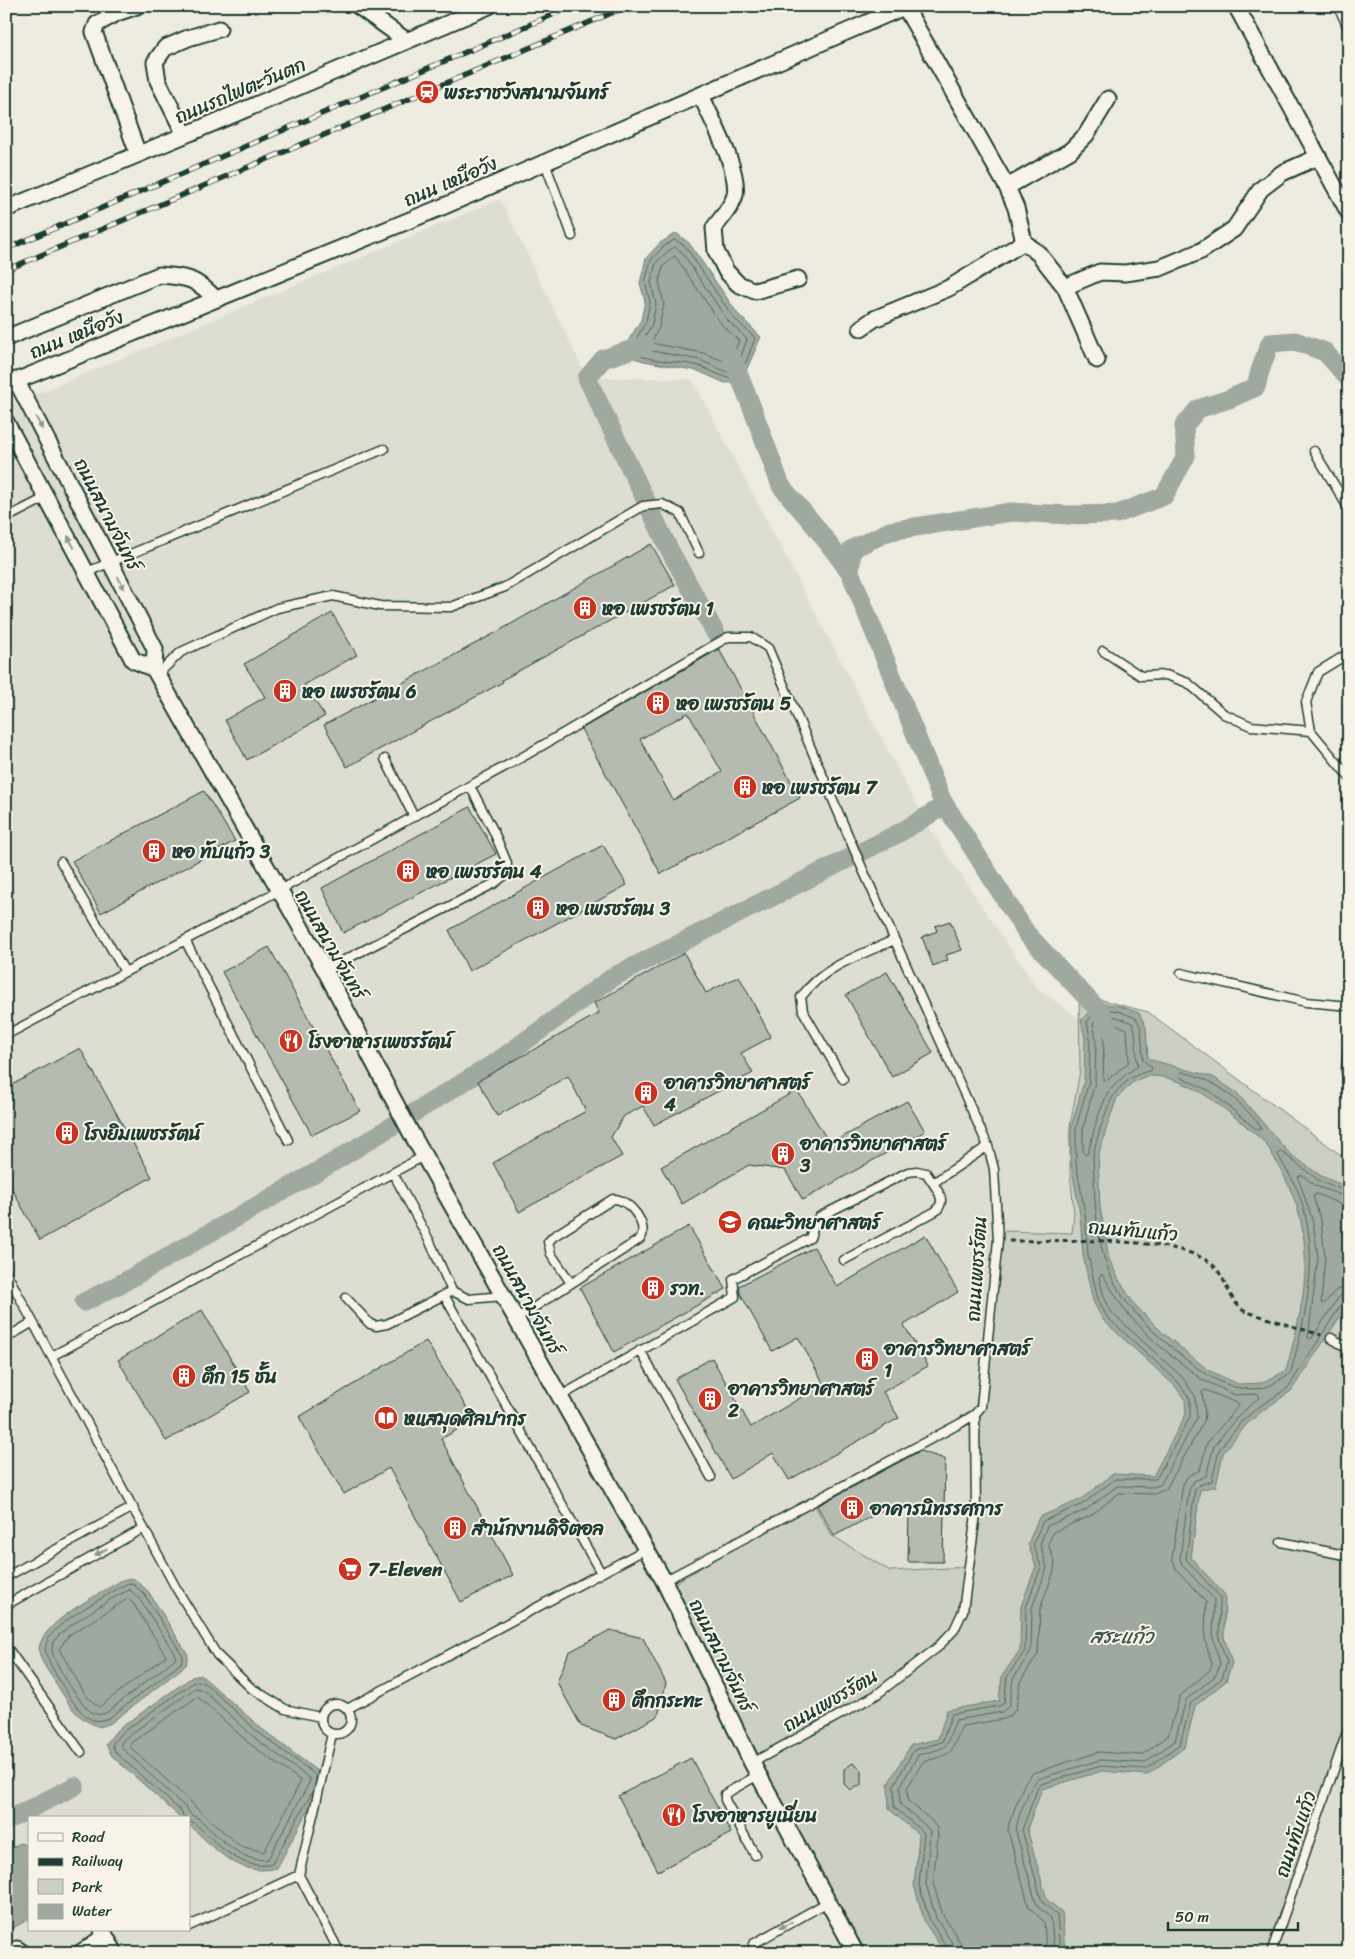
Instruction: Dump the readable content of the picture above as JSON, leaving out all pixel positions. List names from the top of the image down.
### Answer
{
  "streets": {
    "street": ["ถนนรถไฟตะวันตก", "ถนน เหนือวัง", "ถนนสนามจันทร์"],
    "lane": ["ถนนทับแก้ว", "ถนนเพชรรัตน"]
  },
  "crossings": [
    ["ถนน เหนือวัง", "ถนนสนามจันทร์"],
    ["ถนนสนามจันทร์", "ถนนเพชรรัตน"],
    ["ถนนทับแก้ว", "ถนนเพชรรัตน"]
  ],
  "water": ["สระแก้ว"],
  "places": {
    "station": ["พระราชวังสนามจันทร์"],
    "building": [
      "หอ เพรชรัตน 1",
      "หอ เพรชรัตน 6",
      "หอ เพรชรัตน 5",
      "หอ เพรชรัตน 7",
      "หอ ทับแก้ว 3",
      "หอ เพรชรัตน 4",
      "หอ เพรชรัตน 3",
      "อาคารวิทยาศาสตร์ 4",
      "โรงยิมเพชรรัตน์",
      "อาคารวิทยาศาสตร์ 3",
      "รวท.",
      "อาคารวิทยาศาสตร์ 1",
      "ตึก 15 ชั้น",
      "อาคารวิทยาศาสตร์ 2",
      "อาคารนิทรรศการ",
      "สำนักงานดิจิตอล",
      "ตึกกระทะ"
    ],
    "restaurant": ["โรงอาหารเพชรรัตน์", "โรงอาหารยูเนี่ยน"],
    "school or university": ["คณะวิทยาศาสตร์"],
    "library": ["หแสมุดศิลปากร"],
    "supermarket": ["7-Eleven"]
  },
  "legend": [
    "Road",
    "Railway",
    "Park",
    "Water"
  ],
  "scale_bar": "50 m"
}
